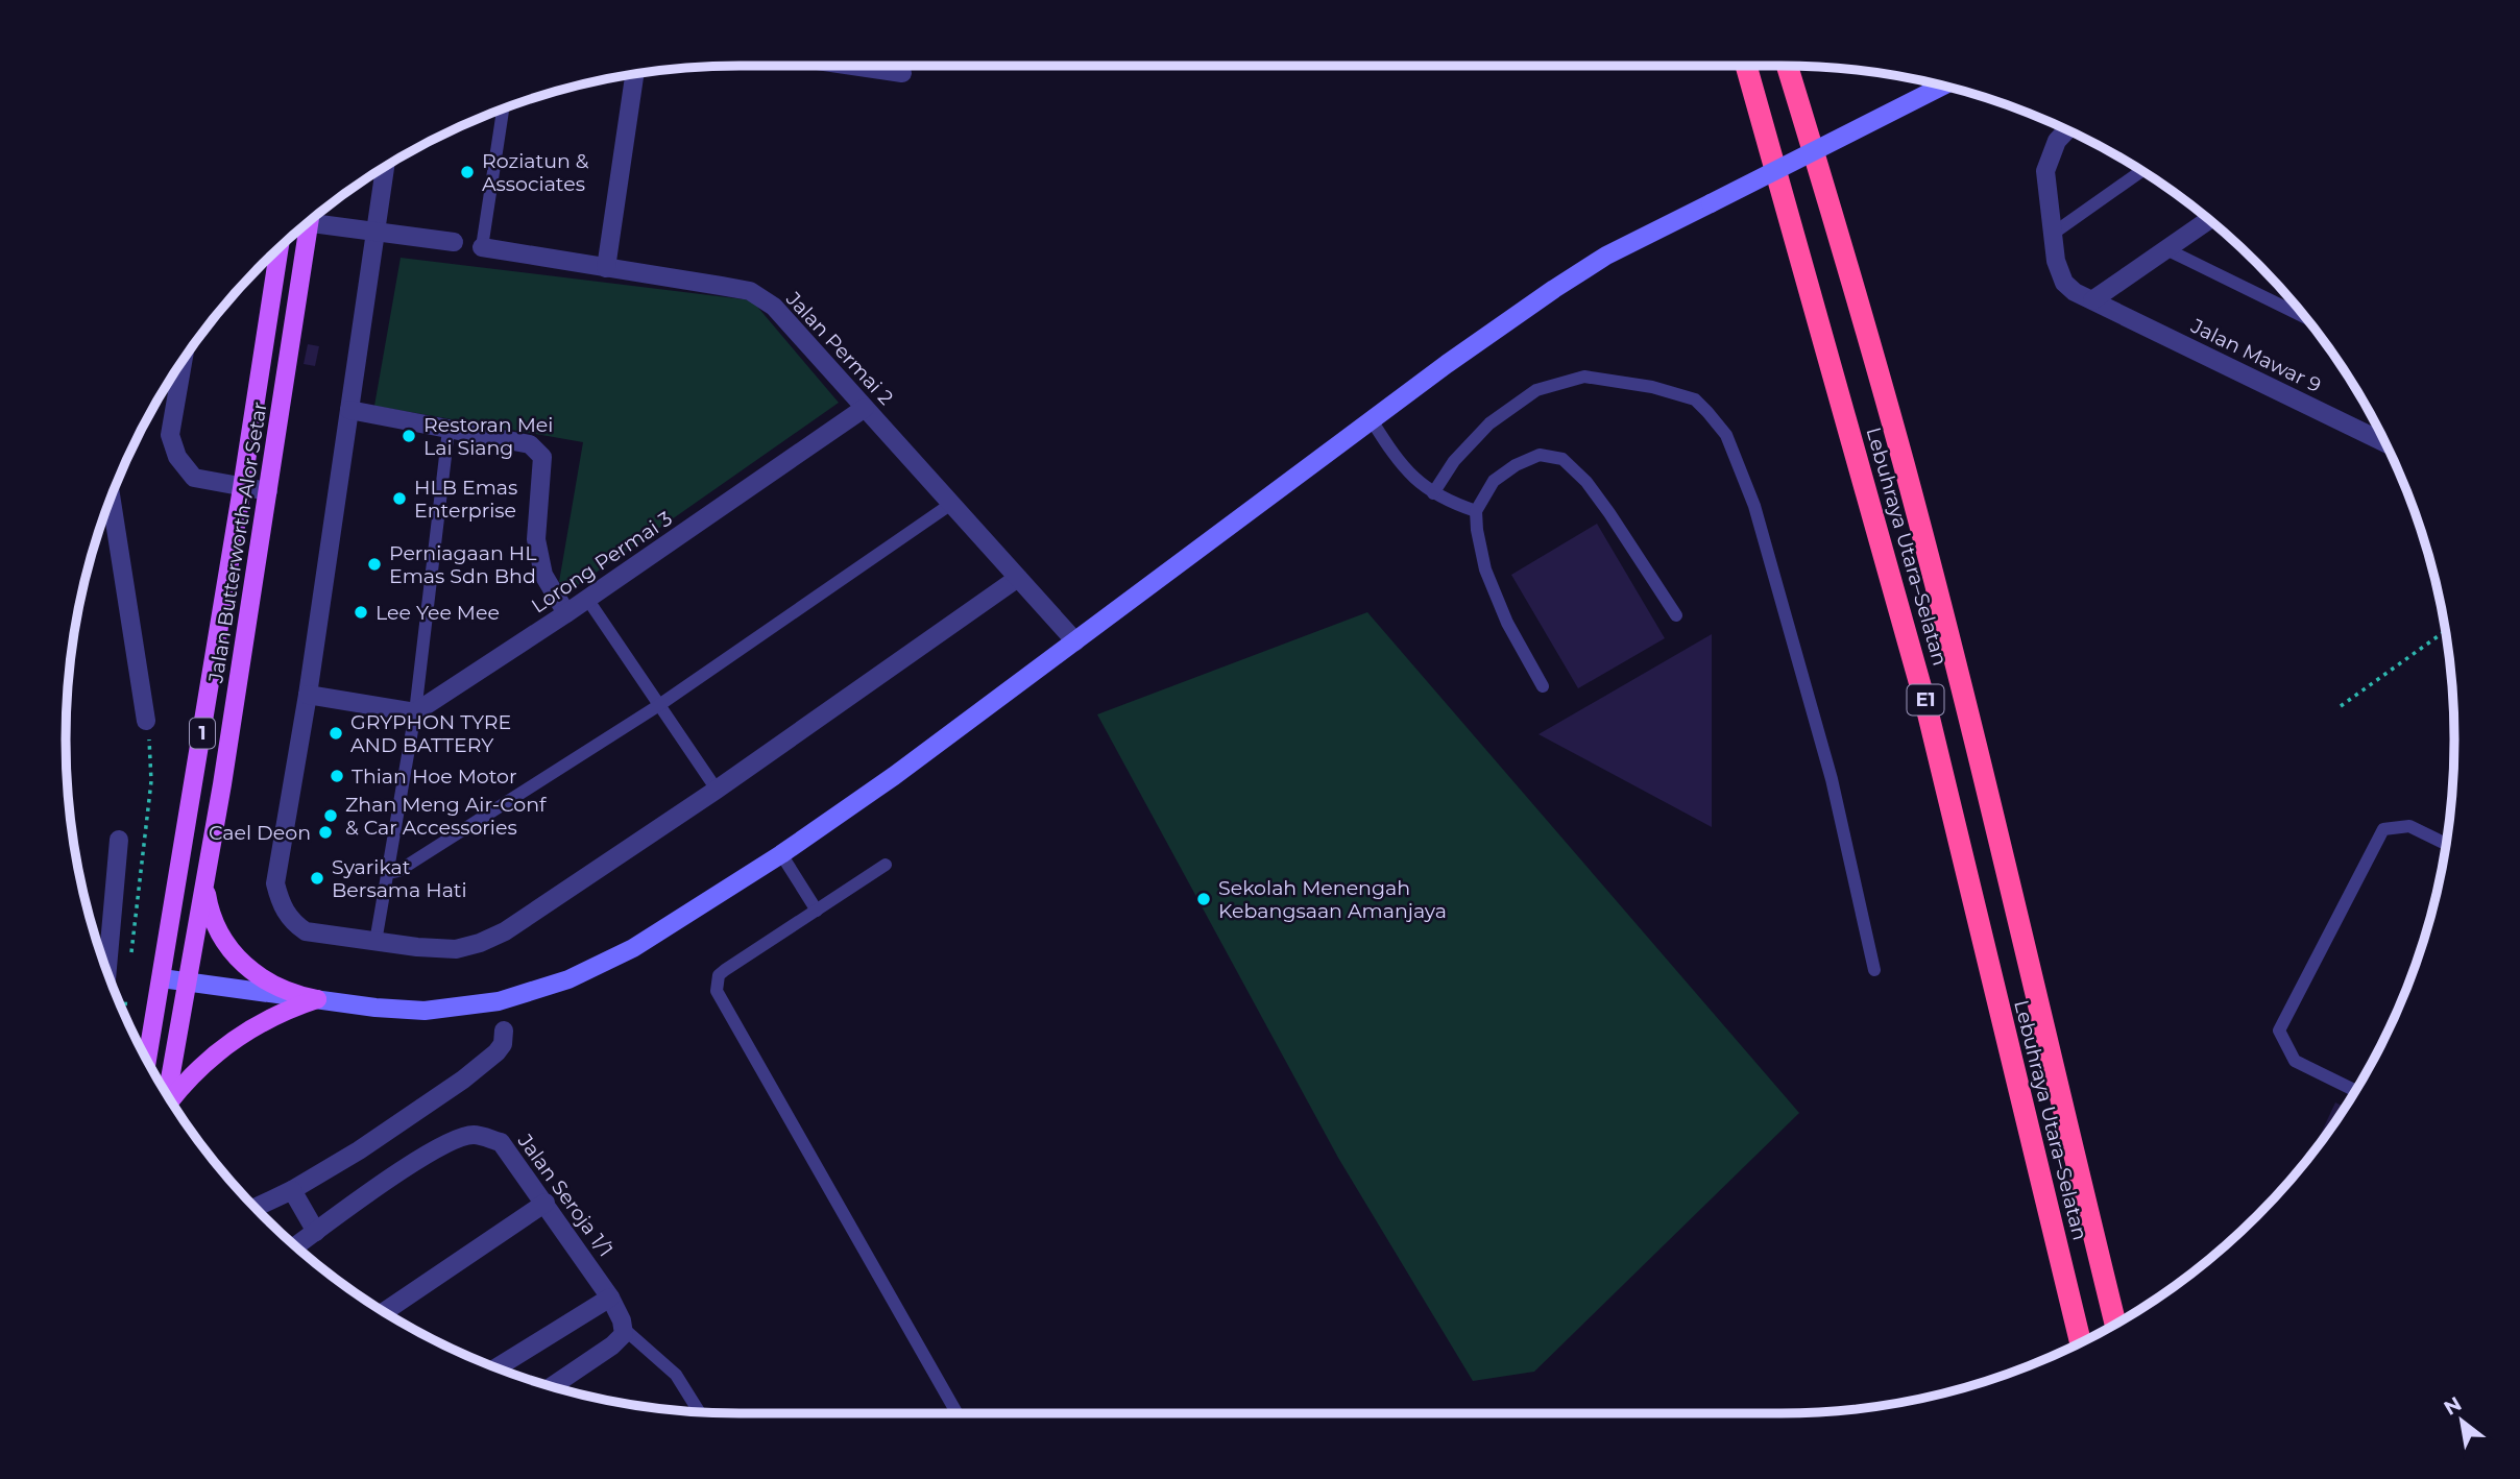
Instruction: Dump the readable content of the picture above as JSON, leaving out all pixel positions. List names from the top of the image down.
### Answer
{
  "streets": {
    "highway": ["Lebuhraya Utara–Selatan", "E1"],
    "main road": ["Jalan Butterworth-Alor Setar", "1"],
    "street": [
      "Jalan Permai 2",
      "Jalan Mawar 9",
      "Lorong Permai 3",
      "Jalan Seroja 1/1"
    ]
  },
  "crossings": [
    ["Jalan Permai 2", "Lorong Permai 3"]
  ],
  "places": [
    "Roziatun & Associates",
    "Restoran Mei Lai Siang",
    "HLB Emas Enterprise",
    "Perniagaan HL Emas Sdn Bhd",
    "Lee Yee Mee",
    "GRYPHON TYRE AND BATTERY",
    "Thian Hoe Motor",
    "Zhan Meng Air-Conf & Car Accessories",
    "Cael Deon",
    "Syarikat Bersama Hati",
    "Sekolah Menengah Kebangsaan Amanjaya"
  ],
  "north": "top left"
}
